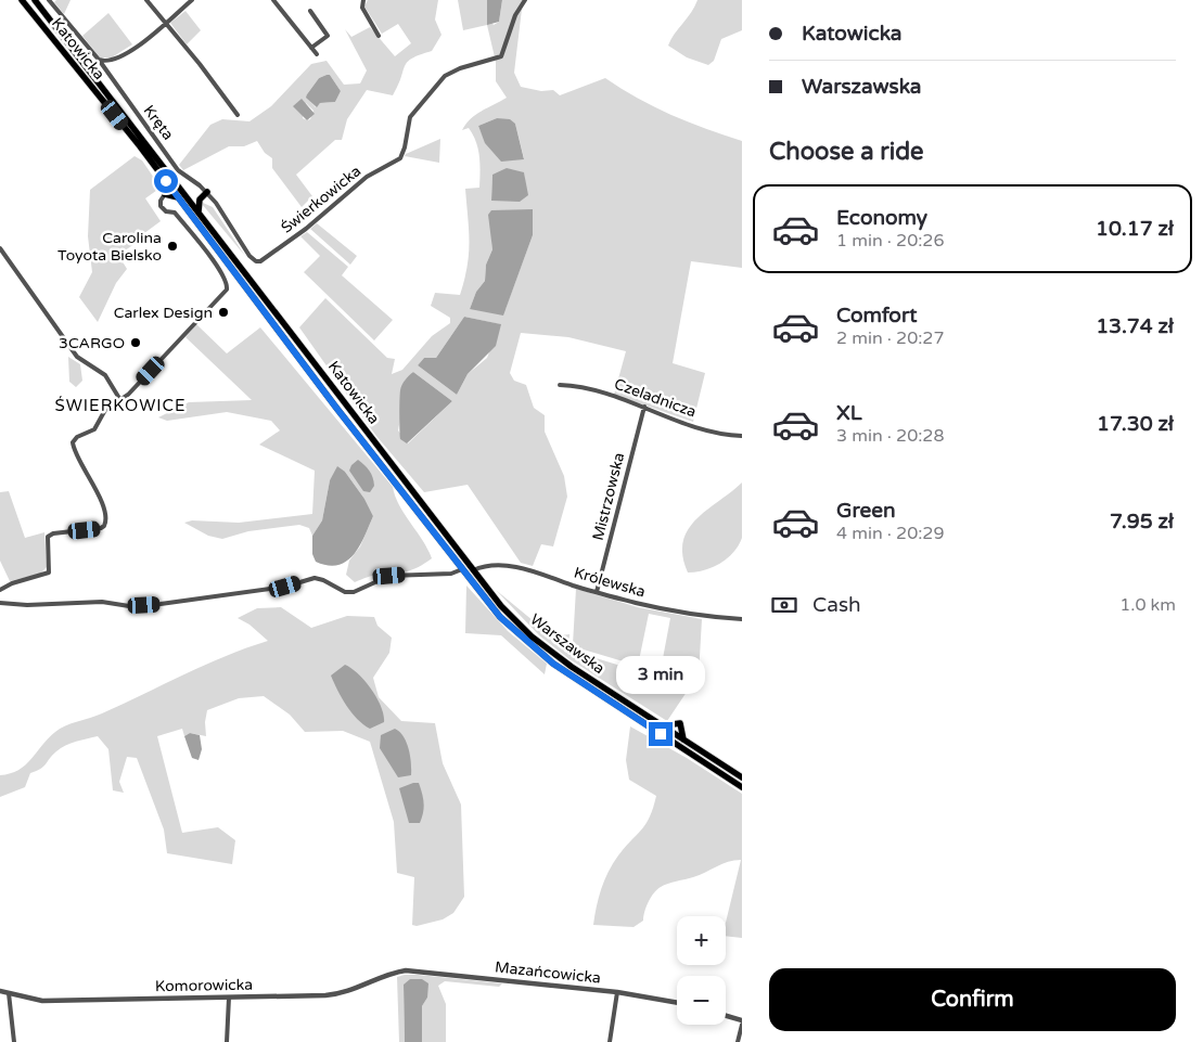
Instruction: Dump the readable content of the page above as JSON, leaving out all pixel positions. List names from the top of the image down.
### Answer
{
  "streets": {
    "main road": ["Katowicka", "Warszawska"],
    "street": [
      "Kręta",
      "Świerkowicka",
      "Czeladnicza",
      "Mistrzowska",
      "Królewska",
      "Mazańcowicka",
      "Komorowicka"
    ]
  },
  "crossings": [
    ["Katowicka", "Warszawska"],
    ["Kręta", "Świerkowicka"],
    ["Czeladnicza", "Mistrzowska"],
    ["Mistrzowska", "Królewska"],
    ["Królewska", "Warszawska"],
    ["Mazańcowicka", "Komorowicka"]
  ],
  "districts": ["ŚWIERKOWICE"],
  "places": ["Carolina Toyota Bielsko", "Carlex Design", "3CARGO"],
  "page": {
    "banner": ["Katowicka", "Warszawska"],
    "heading": "Choose a ride",
    "list": [
      {
        "name": "Economy",
        "note": "1 min · 20:26",
        "value": "10.17 zł"
      },
      {
        "name": "Comfort",
        "note": "2 min · 20:27",
        "value": "13.74 zł"
      },
      {
        "name": "XL",
        "note": "3 min · 20:28",
        "value": "17.30 zł"
      },
      {
        "name": "Green",
        "note": "4 min · 20:29",
        "value": "7.95 zł"
      }
    ],
    "pay": ["Cash", "1.0 km"],
    "bubble": "3 min",
    "map_buttons": ["+", "−"],
    "buttons": "Confirm"
  }
}
